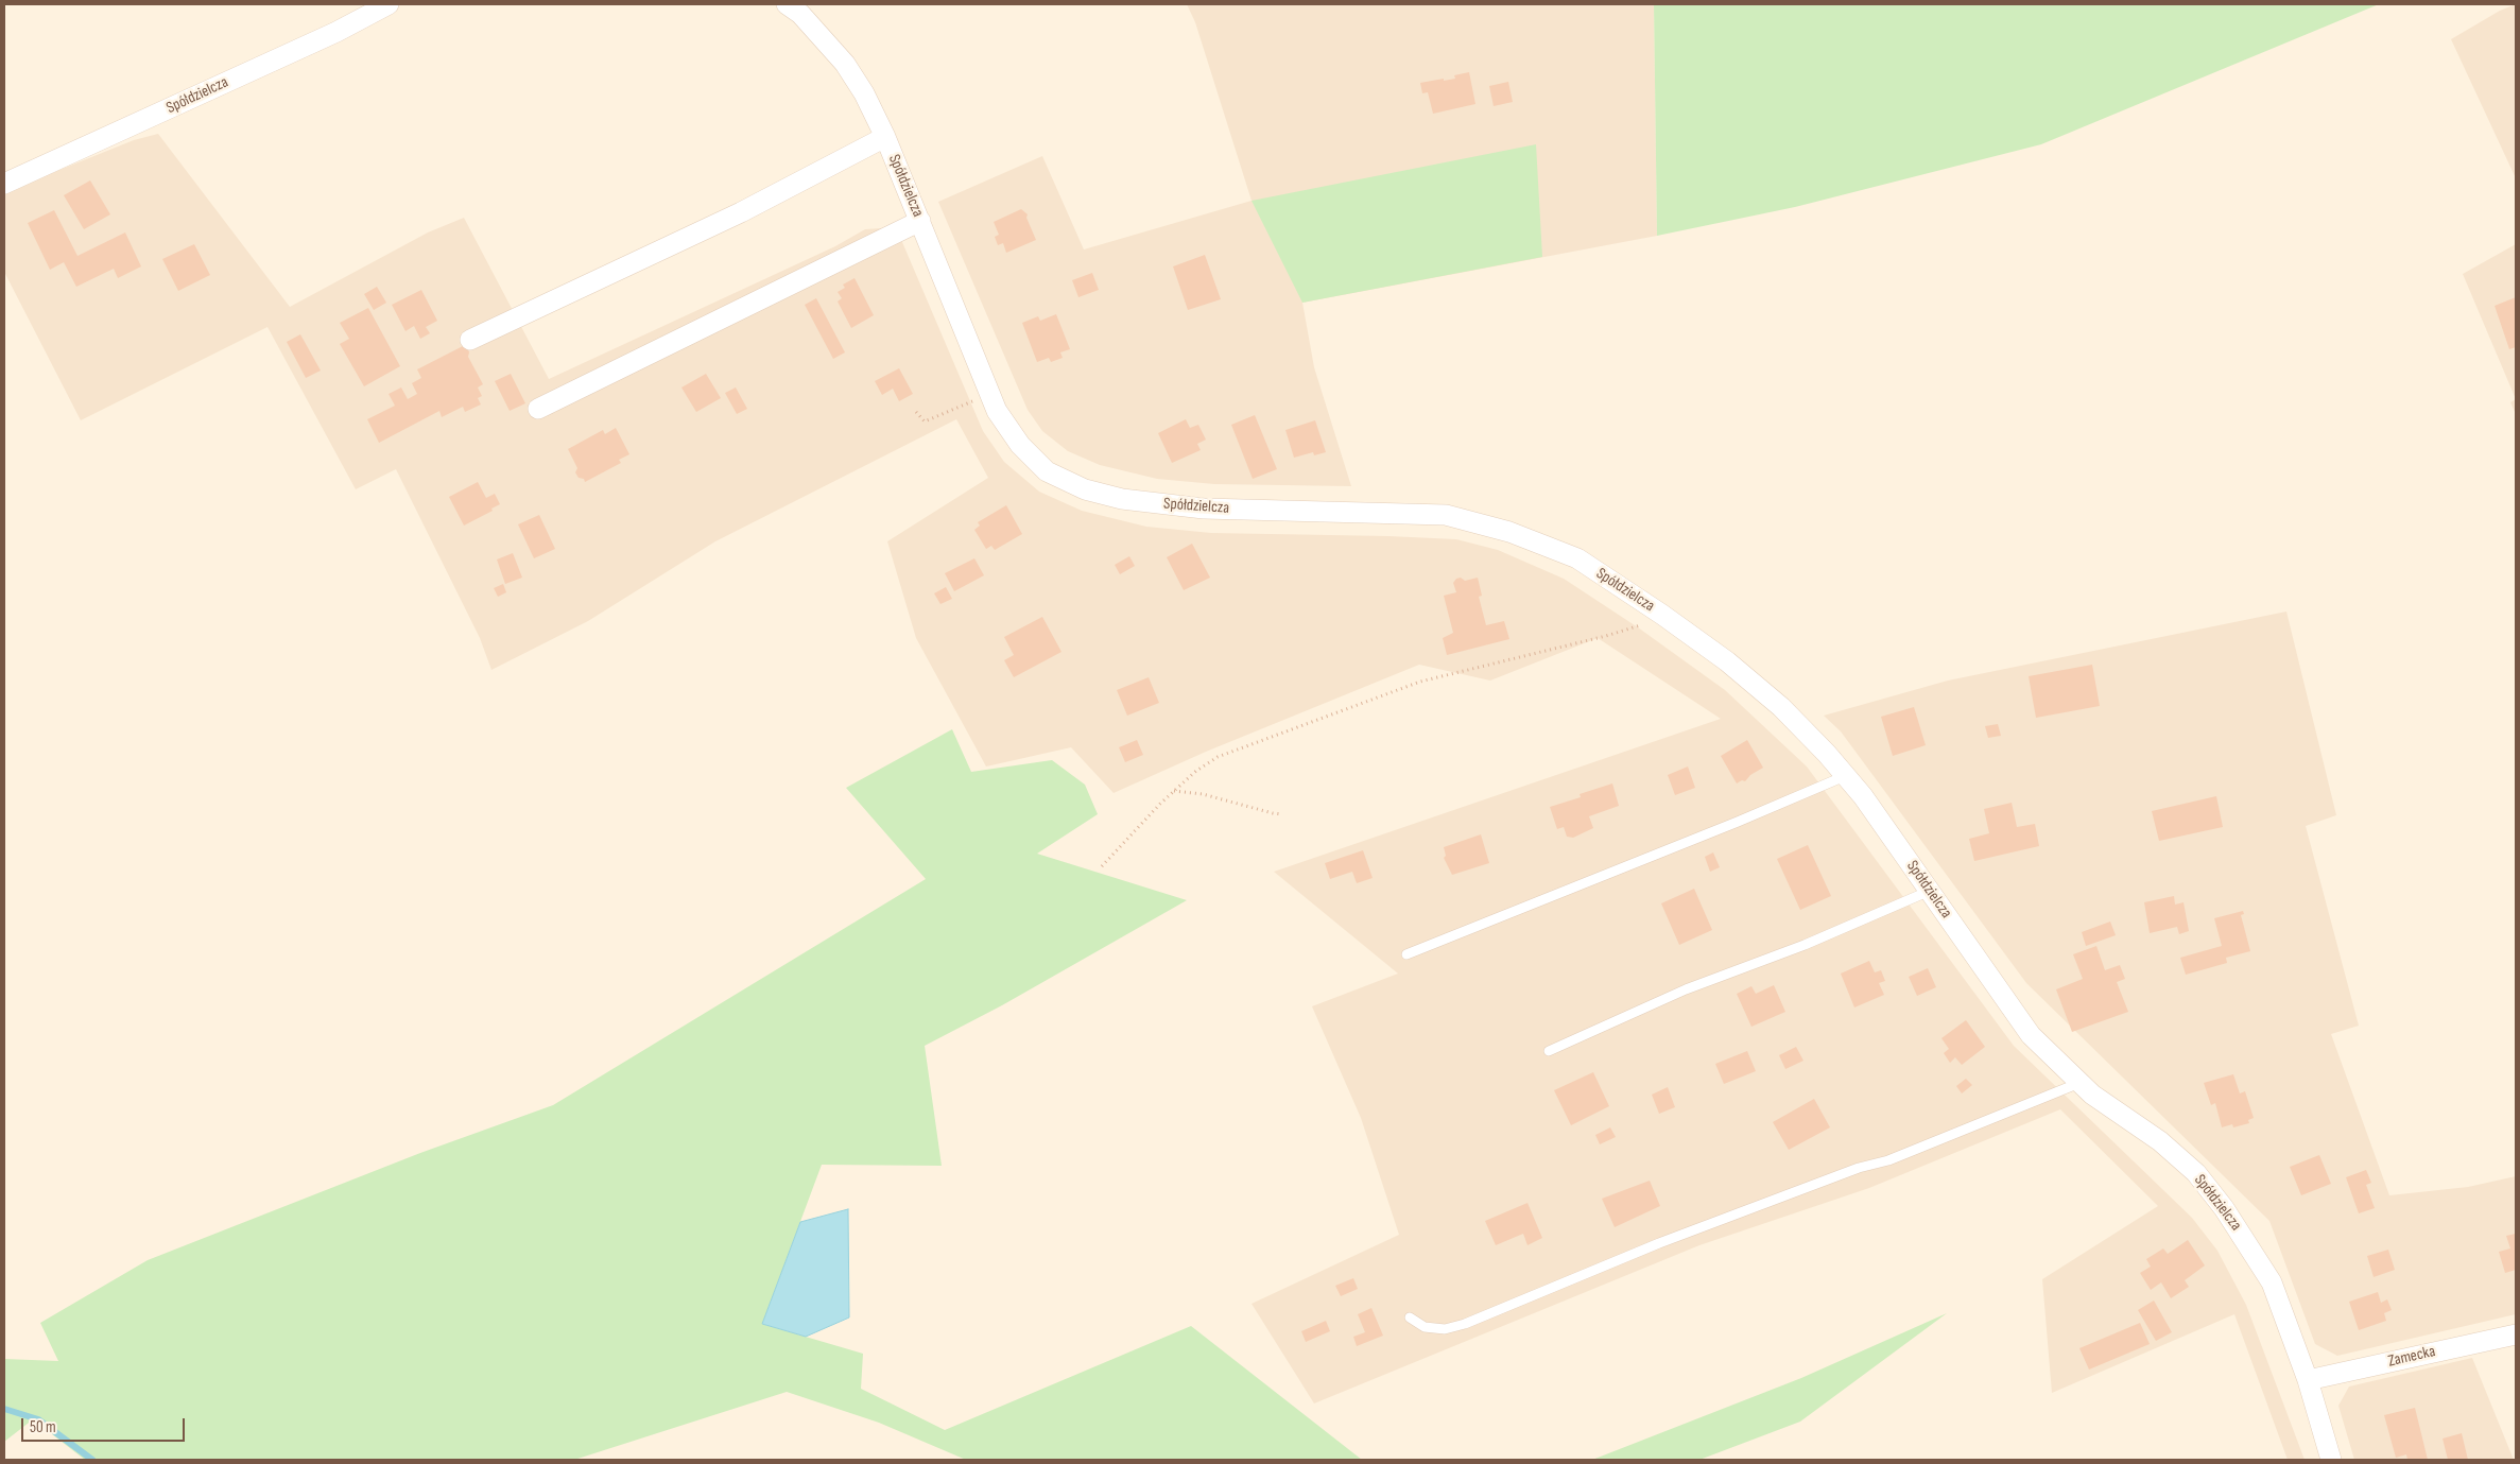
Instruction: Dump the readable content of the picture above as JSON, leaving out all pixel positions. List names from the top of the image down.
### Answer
{
  "streets": {
    "street": ["Spółdzielcza", "Zamecka"]
  },
  "crossings": [
    ["Spółdzielcza", "Zamecka"]
  ],
  "scale_bar": "50 m"
}
